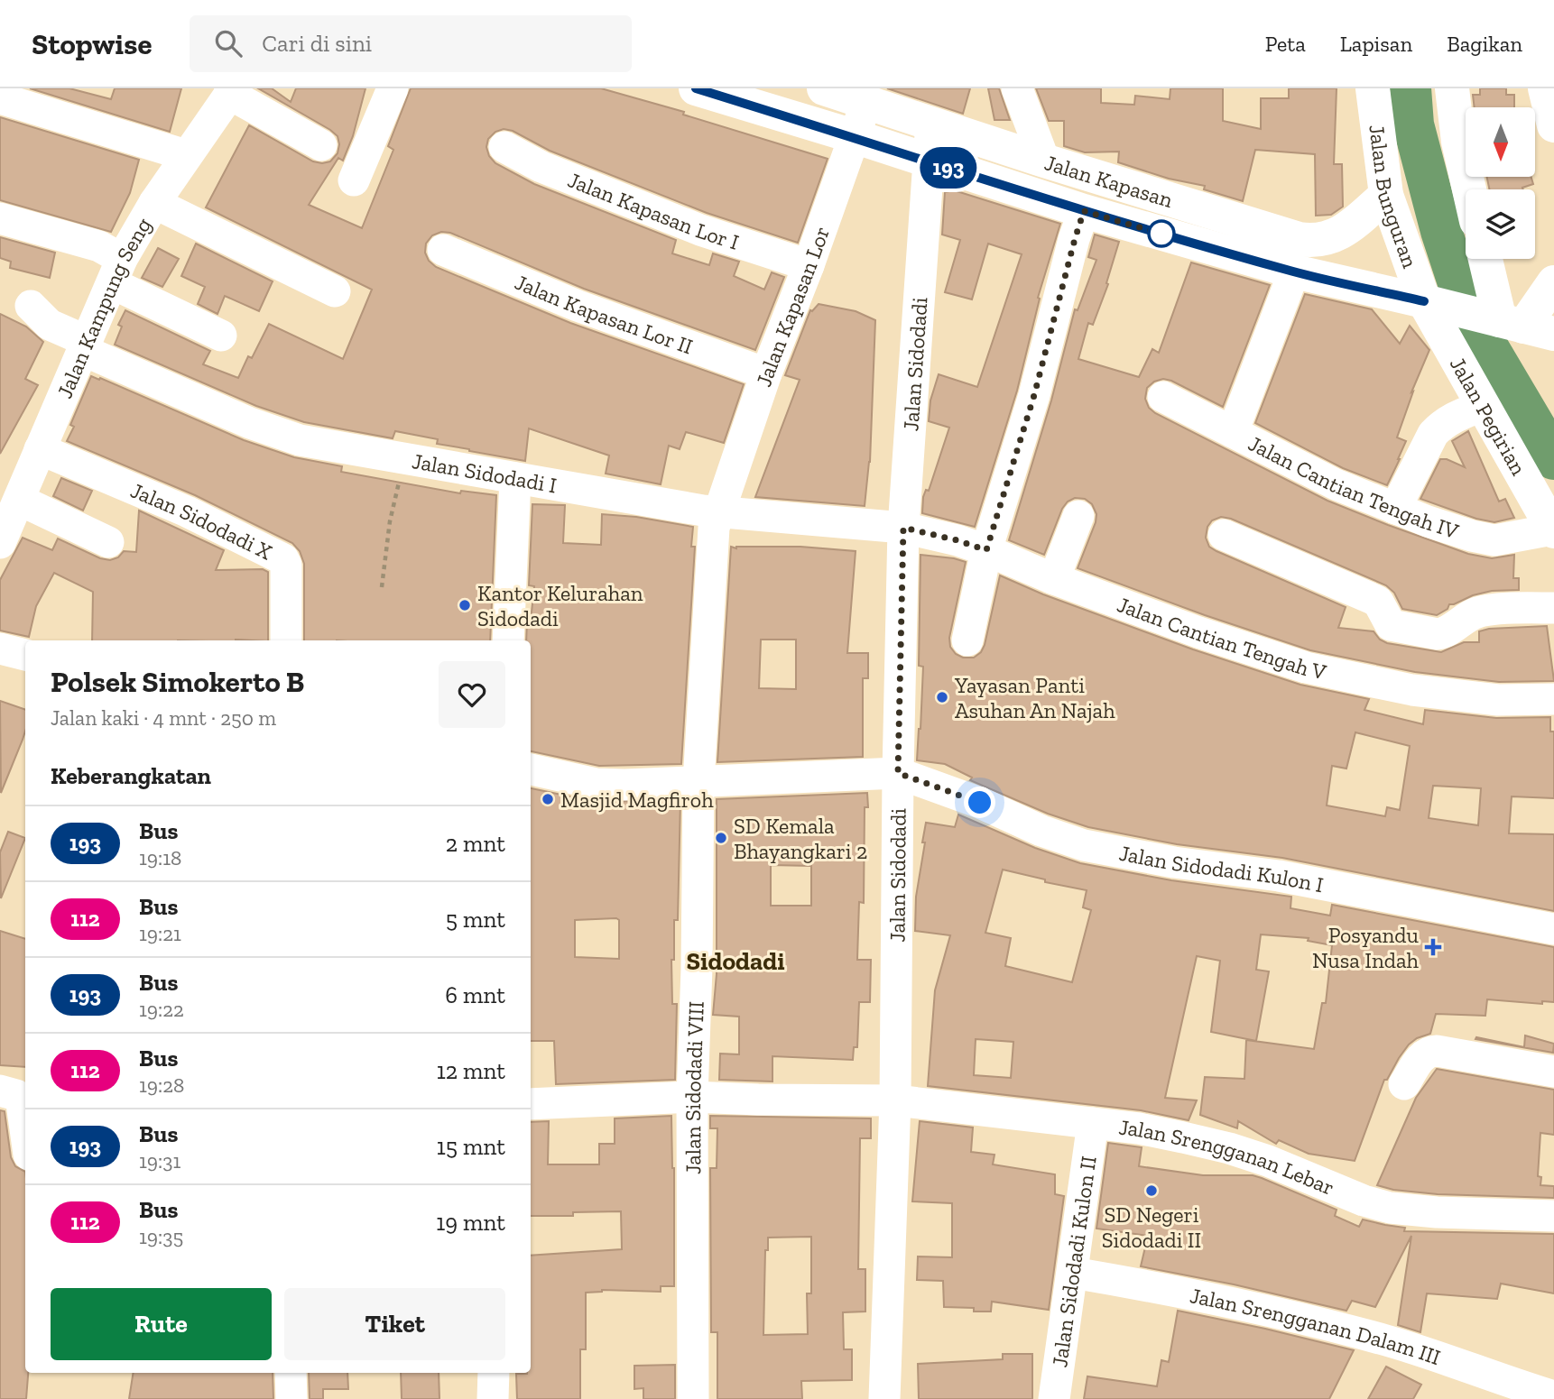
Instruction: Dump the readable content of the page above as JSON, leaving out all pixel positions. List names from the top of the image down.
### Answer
{
  "streets": {
    "main road": ["Jalan Kapasan", "Jalan Bunguran", "Jalan Pegirian"],
    "street": [
      "Jalan Kapasan Lor I",
      "Jalan Kapasan Lor",
      "Jalan Kampung Seng",
      "Jalan Kapasan Lor II",
      "Jalan Sidodadi",
      "Jalan Sidodadi I",
      "Jalan Cantian Tengah IV",
      "Jalan Sidodadi X",
      "Jalan Cantian Tengah V",
      "Jalan Sidodadi Kulon I",
      "Jalan Sidodadi VIII",
      "Jalan Srengganan Lebar",
      "Jalan Sidodadi Kulon II",
      "Jalan Srengganan Dalam III"
    ]
  },
  "crossings": [
    ["Jalan Kapasan", "Jalan Bunguran"],
    ["Jalan Kapasan", "Jalan Kapasan Lor"],
    ["Jalan Kapasan", "Jalan Sidodadi"],
    ["Jalan Kapasan", "Jalan Pegirian"],
    ["Jalan Bunguran", "Jalan Pegirian"],
    ["Jalan Kapasan Lor I", "Jalan Kapasan Lor"],
    ["Jalan Kapasan Lor", "Jalan Kapasan Lor II"],
    ["Jalan Kapasan Lor", "Jalan Sidodadi I"],
    ["Jalan Kapasan Lor", "Jalan Sidodadi VIII"],
    ["Jalan Kampung Seng", "Jalan Sidodadi I"],
    ["Jalan Kampung Seng", "Jalan Sidodadi X"],
    ["Jalan Sidodadi", "Jalan Sidodadi I"],
    ["Jalan Sidodadi", "Jalan Cantian Tengah V"],
    ["Jalan Sidodadi", "Jalan Sidodadi Kulon I"],
    ["Jalan Sidodadi", "Jalan Srengganan Lebar"],
    ["Jalan Pegirian", "Jalan Cantian Tengah IV"],
    ["Jalan Sidodadi I", "Jalan Cantian Tengah V"],
    ["Jalan Sidodadi I", "Jalan Sidodadi VIII"],
    ["Jalan Sidodadi VIII", "Jalan Srengganan Lebar"],
    ["Jalan Srengganan Lebar", "Jalan Sidodadi Kulon II"],
    ["Jalan Sidodadi Kulon II", "Jalan Srengganan Dalam III"]
  ],
  "districts": ["Sidodadi"],
  "places": {
    "other": [
      "Kantor Kelurahan Sidodadi",
      "Yayasan Panti Asuhan An Najah",
      "Masjid Magfiroh",
      "SD Kemala Bhayangkari 2",
      "SD Negeri Sidodadi II"
    ],
    "health": ["Posyandu Nusa Indah"]
  },
  "lines": ["bus line 193"],
  "north": "bottom",
  "page": {
    "header": "Stopwise",
    "search": "Cari di sini",
    "nav": ["Peta", "Lapisan", "Bagikan"],
    "on_map": "193",
    "heading": [
      ["Polsek Simokerto B", "Jalan kaki · 4 mnt · 250 m"],
      "Keberangkatan"
    ],
    "list": [
      {
        "mark": "193",
        "name": "Bus",
        "note": "19:18",
        "value": "2 mnt"
      },
      {
        "mark": "112",
        "name": "Bus",
        "note": "19:21",
        "value": "5 mnt"
      },
      {
        "mark": "193",
        "name": "Bus",
        "note": "19:22",
        "value": "6 mnt"
      },
      {
        "mark": "112",
        "name": "Bus",
        "note": "19:28",
        "value": "12 mnt"
      },
      {
        "mark": "193",
        "name": "Bus",
        "note": "19:31",
        "value": "15 mnt"
      },
      {
        "mark": "112",
        "name": "Bus",
        "note": "19:35",
        "value": "19 mnt"
      }
    ],
    "buttons": ["Rute", "Tiket"]
  }
}
